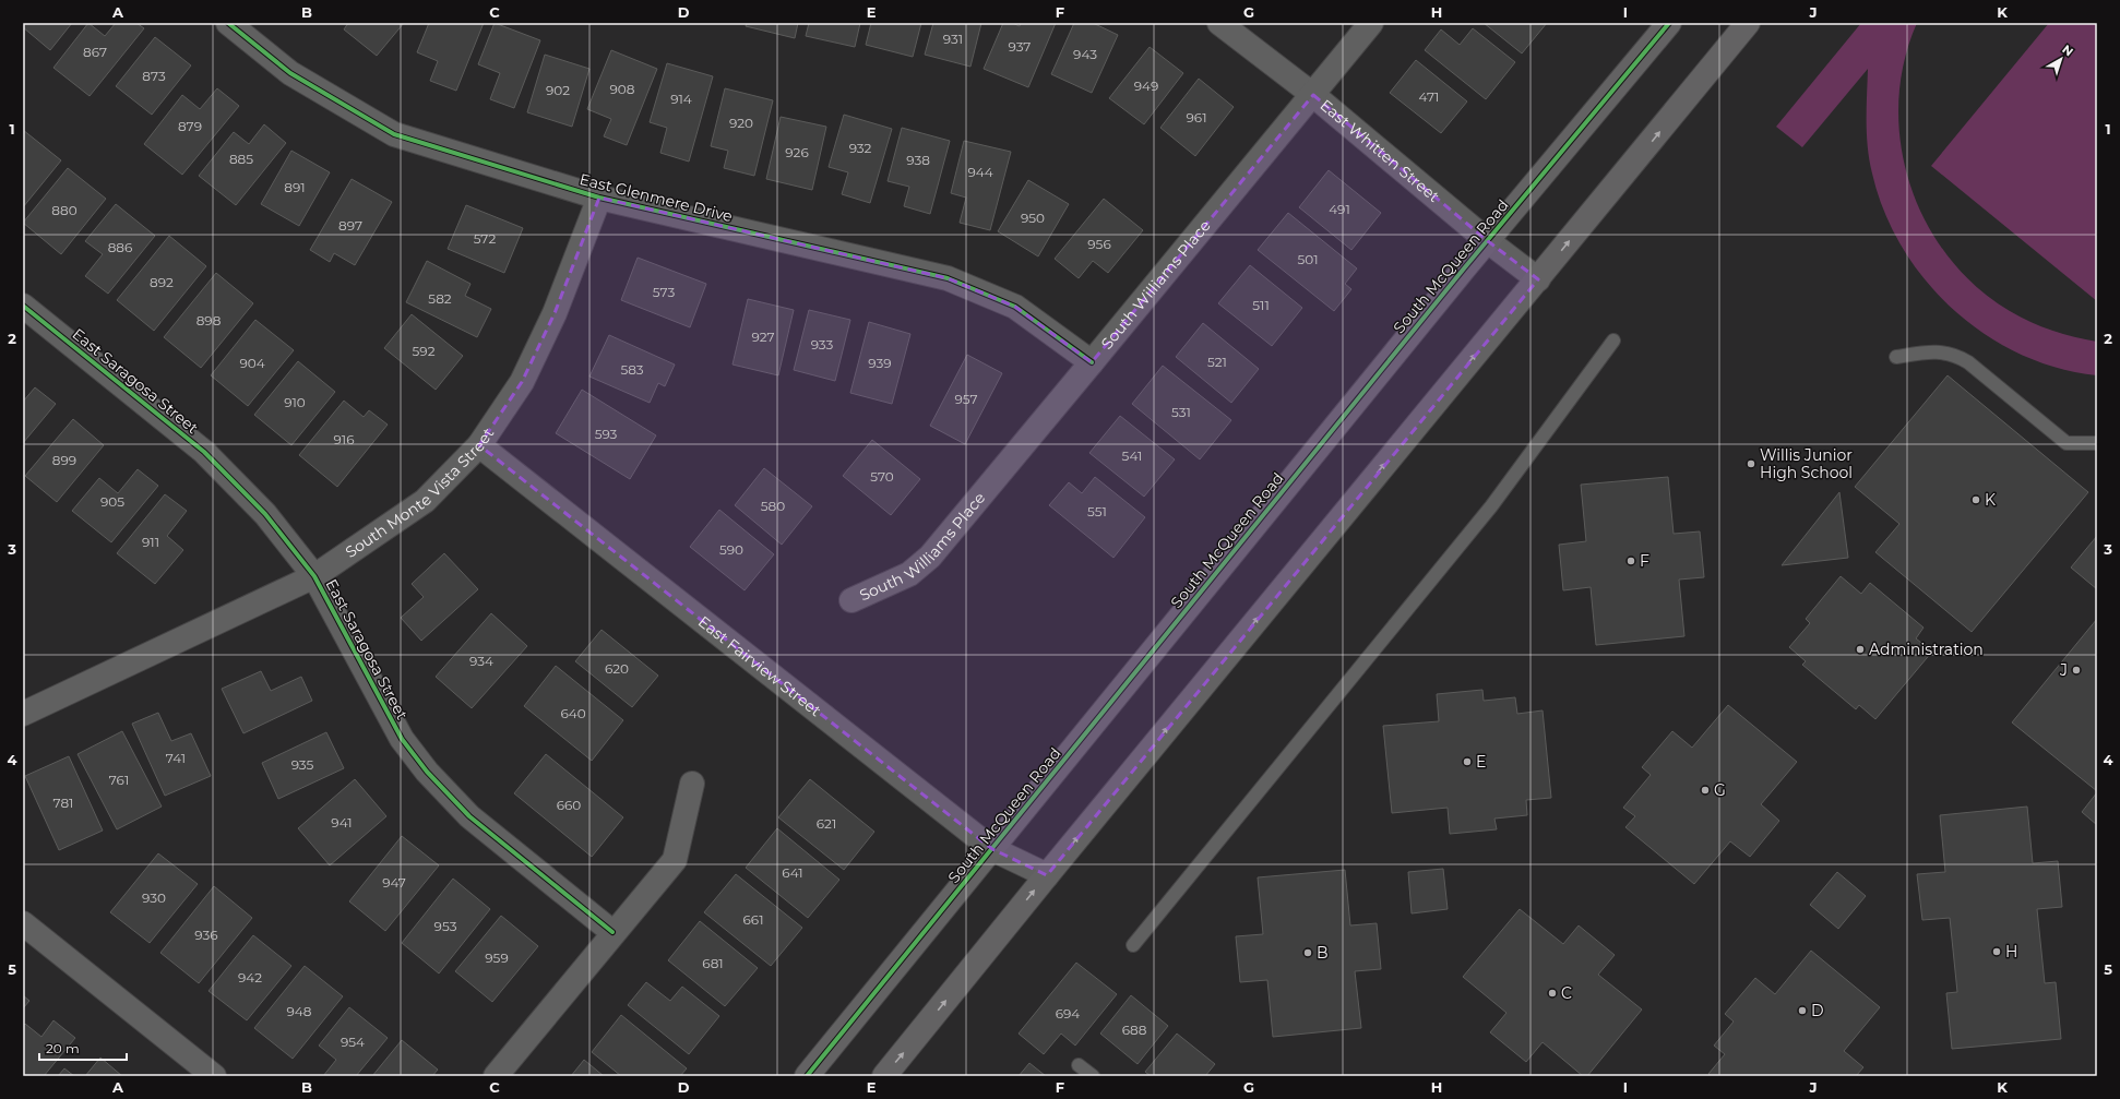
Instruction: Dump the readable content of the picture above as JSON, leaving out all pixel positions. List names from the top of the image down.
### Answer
{
  "streets": {
    "main road": ["South McQueen Road"],
    "street": [
      "East Whitten Street",
      "East Glenmere Drive",
      "South Williams Place",
      "East Saragosa Street",
      "South Monte Vista Street",
      "East Fairview Street"
    ]
  },
  "crossings": [
    ["East Whitten Street", "South McQueen Road"],
    ["East Whitten Street", "South Williams Place"],
    ["East Glenmere Drive", "South Williams Place"],
    ["East Glenmere Drive", "South Monte Vista Street"],
    ["South McQueen Road", "East Fairview Street"],
    ["East Saragosa Street", "South Monte Vista Street"],
    ["South Monte Vista Street", "East Fairview Street"]
  ],
  "places": [
    "Willis Junior High School",
    "K",
    "F",
    "Administration",
    "J",
    "E",
    "G",
    "H",
    "B",
    "C",
    "D"
  ],
  "house_numbers": [
    "931",
    "937",
    "867",
    "943",
    "873",
    "949",
    "908",
    "902",
    "471",
    "914",
    "961",
    "920",
    "879",
    "932",
    "926",
    "885",
    "938",
    "944",
    "891",
    "491",
    "880",
    "950",
    "897",
    "572",
    "956",
    "886",
    "501",
    "892",
    "573",
    "582",
    "511",
    "898",
    "927",
    "933",
    "592",
    "521",
    "904",
    "939",
    "583",
    "957",
    "910",
    "531",
    "593",
    "916",
    "541",
    "899",
    "570",
    "905",
    "580",
    "551",
    "911",
    "590",
    "934",
    "620",
    "640",
    "741",
    "935",
    "761",
    "781",
    "660",
    "941",
    "621",
    "641",
    "947",
    "930",
    "661",
    "953",
    "936",
    "959",
    "681",
    "942",
    "948",
    "694",
    "688",
    "954"
  ],
  "scale_bar": "20 m",
  "north": "top right",
  "grid": {
    "columns": [
      "A",
      "B",
      "C",
      "D",
      "E",
      "F",
      "G",
      "H",
      "I",
      "J",
      "K"
    ],
    "rows": [
      "1",
      "2",
      "3",
      "4",
      "5"
    ]
  }
}
